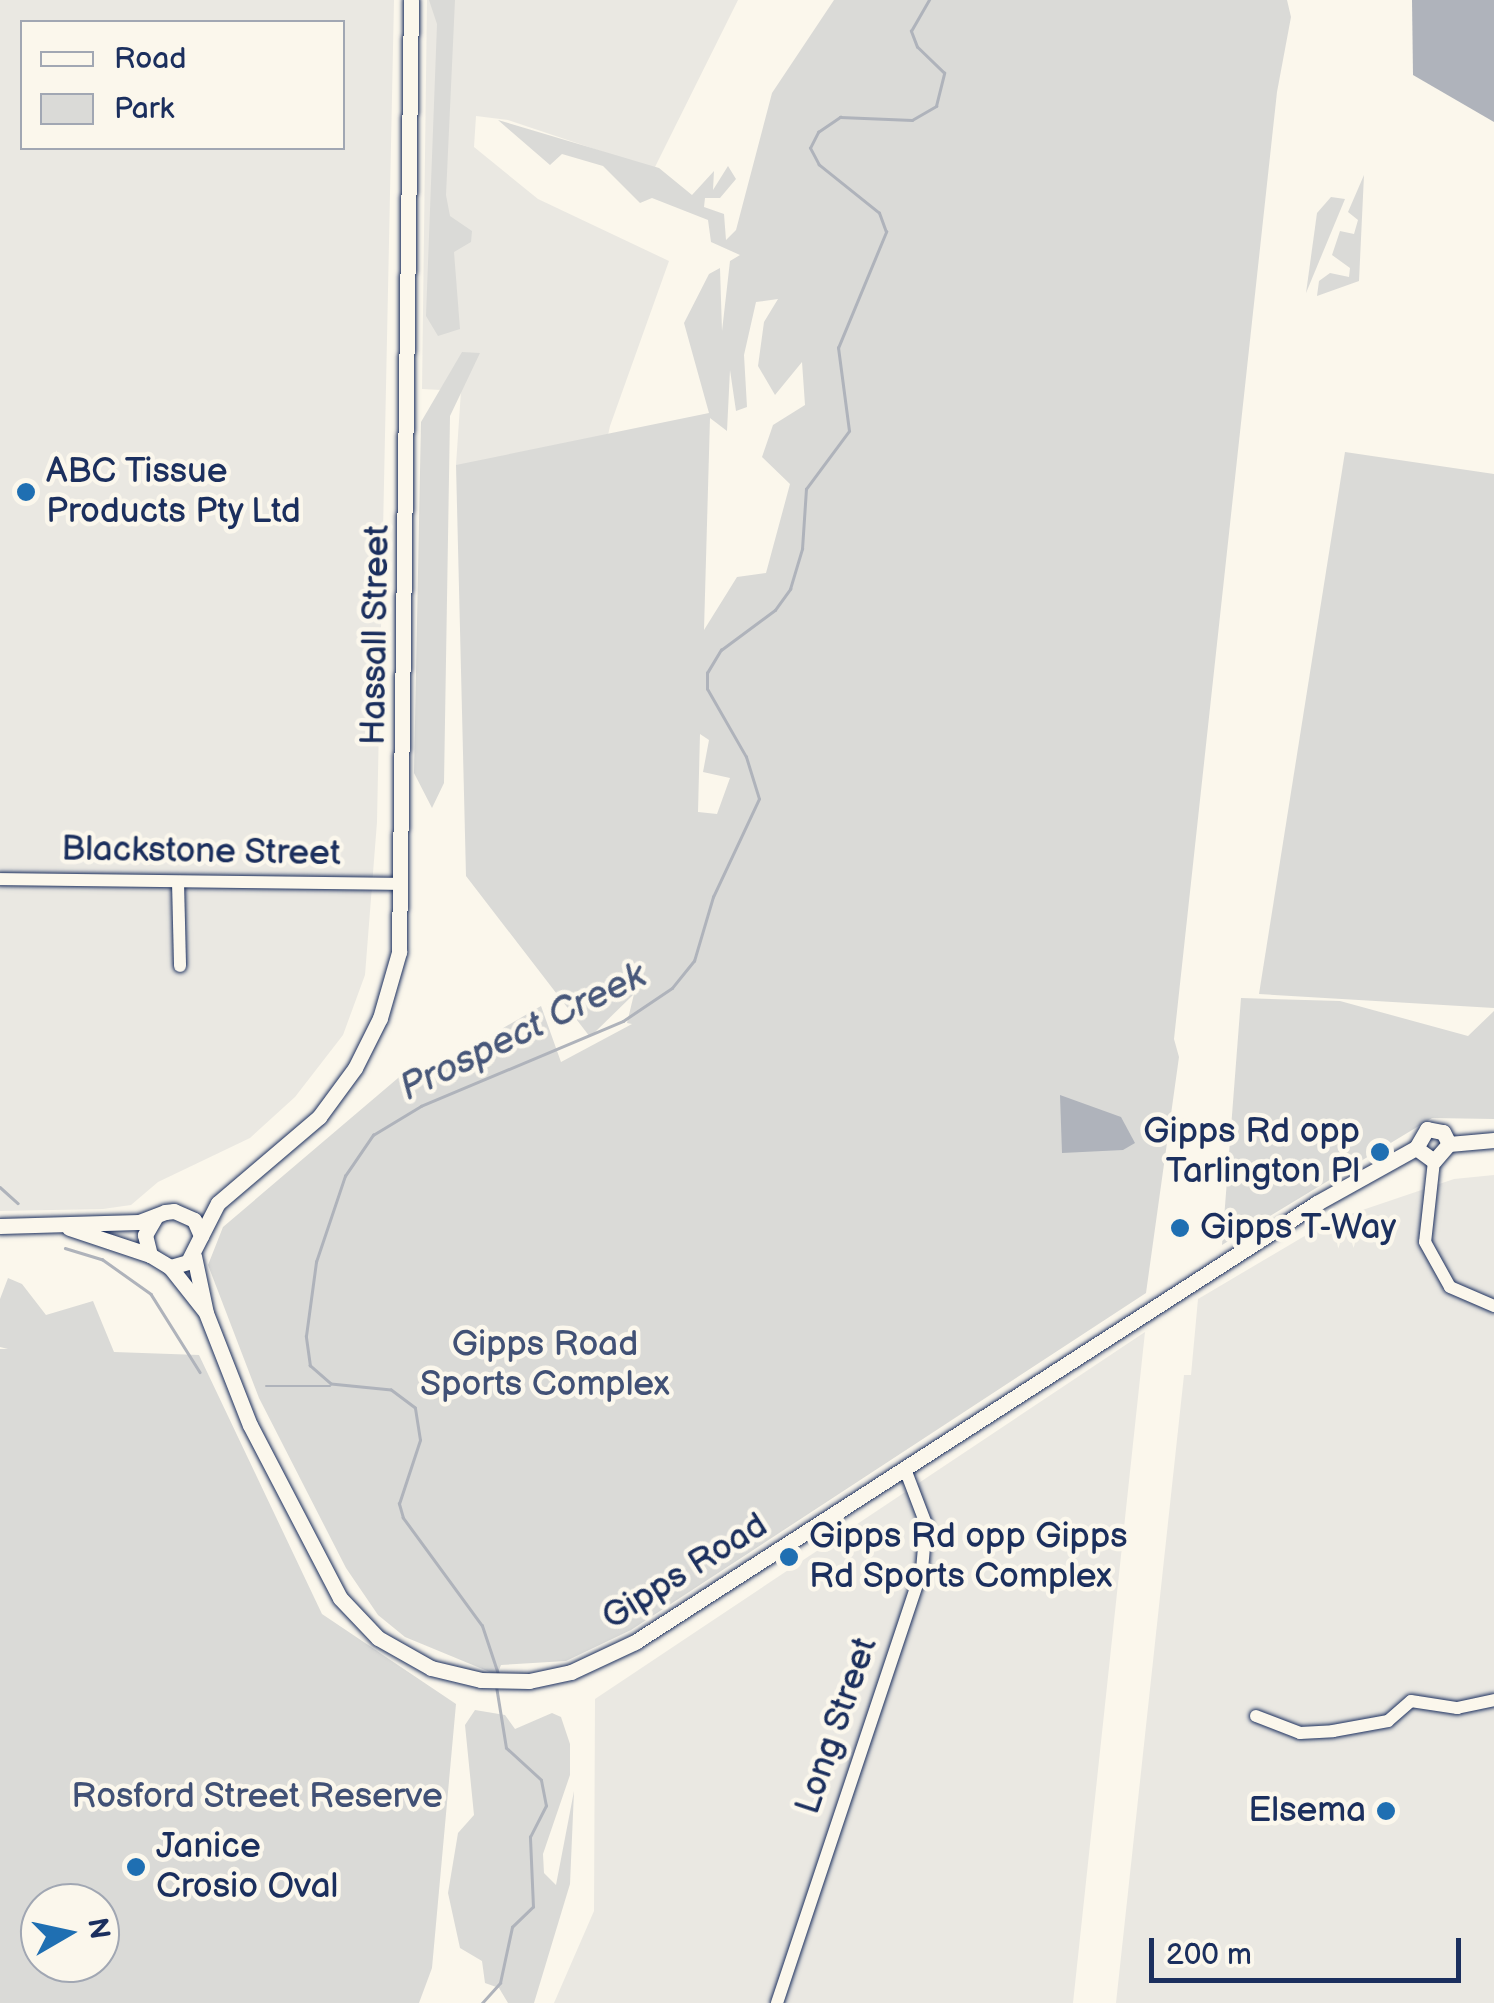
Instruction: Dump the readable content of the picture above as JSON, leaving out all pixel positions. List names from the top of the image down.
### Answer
{
  "streets": {
    "main road": ["Hassall Street", "Gipps Road"],
    "street": ["Blackstone Street", "Long Street"]
  },
  "crossings": [
    ["Hassall Street", "Blackstone Street"],
    ["Hassall Street", "Gipps Road"],
    ["Gipps Road", "Long Street"]
  ],
  "water": ["Prospect Creek"],
  "parks": ["Gipps Road Sports Complex", "Rosford Street Reserve"],
  "places": [
    "ABC Tissue Products Pty Ltd",
    "Gipps Rd opp Tarlington Pl",
    "Gipps T-Way",
    "Gipps Rd opp Gipps Rd Sports Complex",
    "Elsema",
    "Janice Crosio Oval"
  ],
  "legend": ["Road", "Park"],
  "scale_bar": "200 m",
  "north": "right"
}
